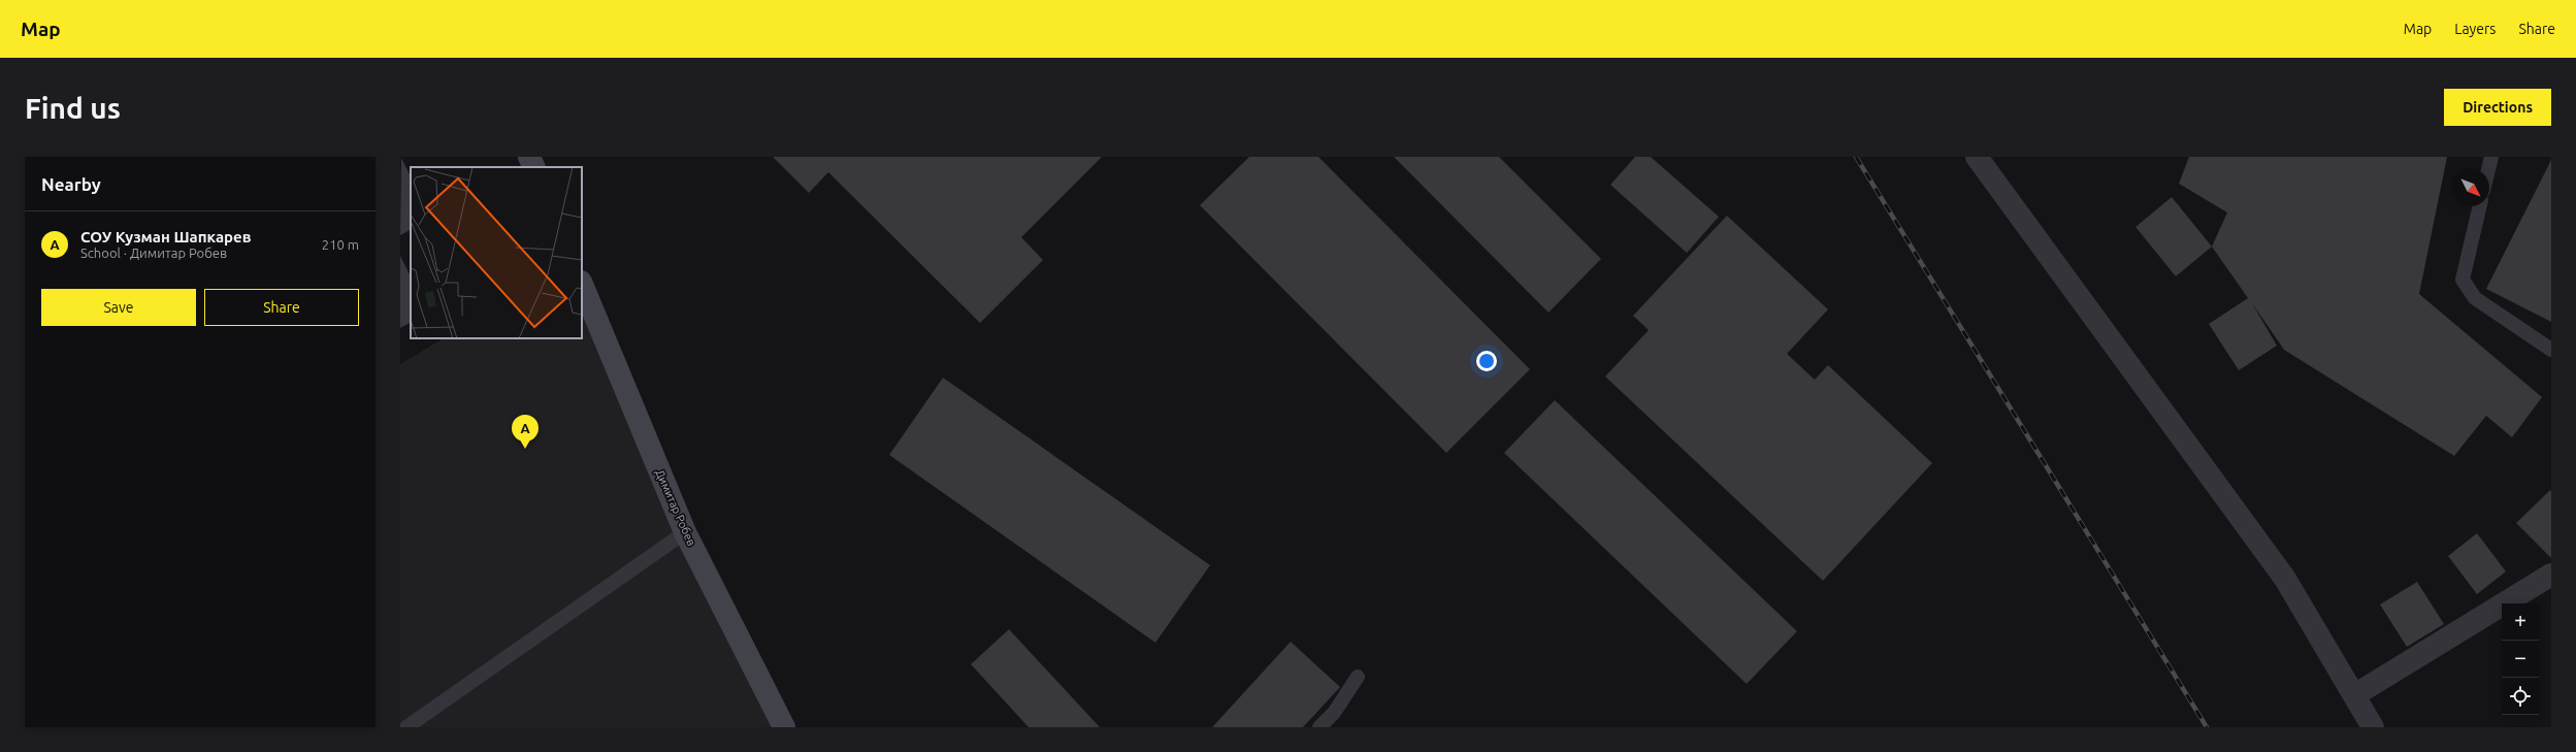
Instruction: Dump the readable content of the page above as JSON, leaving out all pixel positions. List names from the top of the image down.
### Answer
{
  "streets": {
    "street": ["Димитар Робев"]
  },
  "north": "bottom right",
  "page": {
    "header": "Map",
    "nav": ["Map", "Layers", "Share"],
    "buttons": [
      "Directions",
      ["Save", "Share"]
    ],
    "title": "Find us",
    "heading": "Nearby",
    "list": [
      {
        "mark": "A",
        "name": "СОУ Кузман Шапкарев",
        "note": "School · Димитар Робев",
        "value": "210 m"
      }
    ],
    "pins": "A",
    "map_buttons": ["+", "−"]
  }
}
